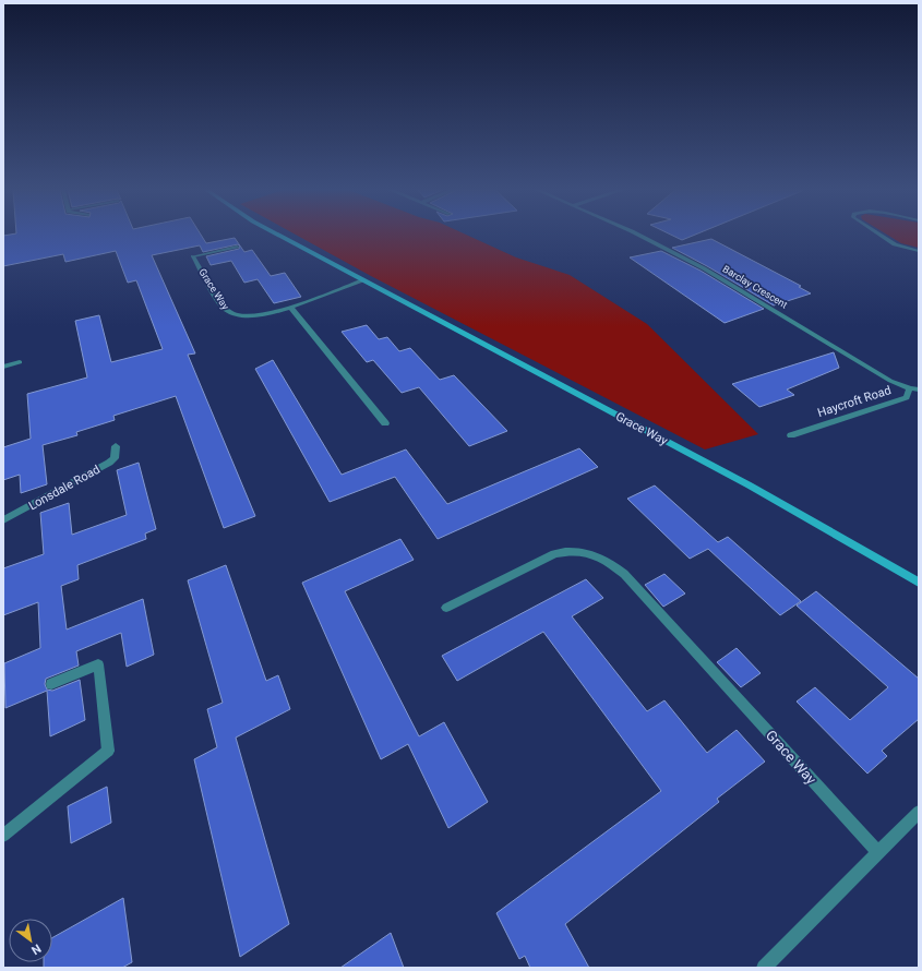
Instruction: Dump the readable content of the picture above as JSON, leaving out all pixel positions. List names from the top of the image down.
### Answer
{
  "streets": {
    "street": [
      "Barclay Crescent",
      "Grace Way",
      "Haycroft Road",
      "Lonsdale Road"
    ]
  },
  "crossings": [
    ["Barclay Crescent", "Haycroft Road"]
  ],
  "north": "bottom right"
}
